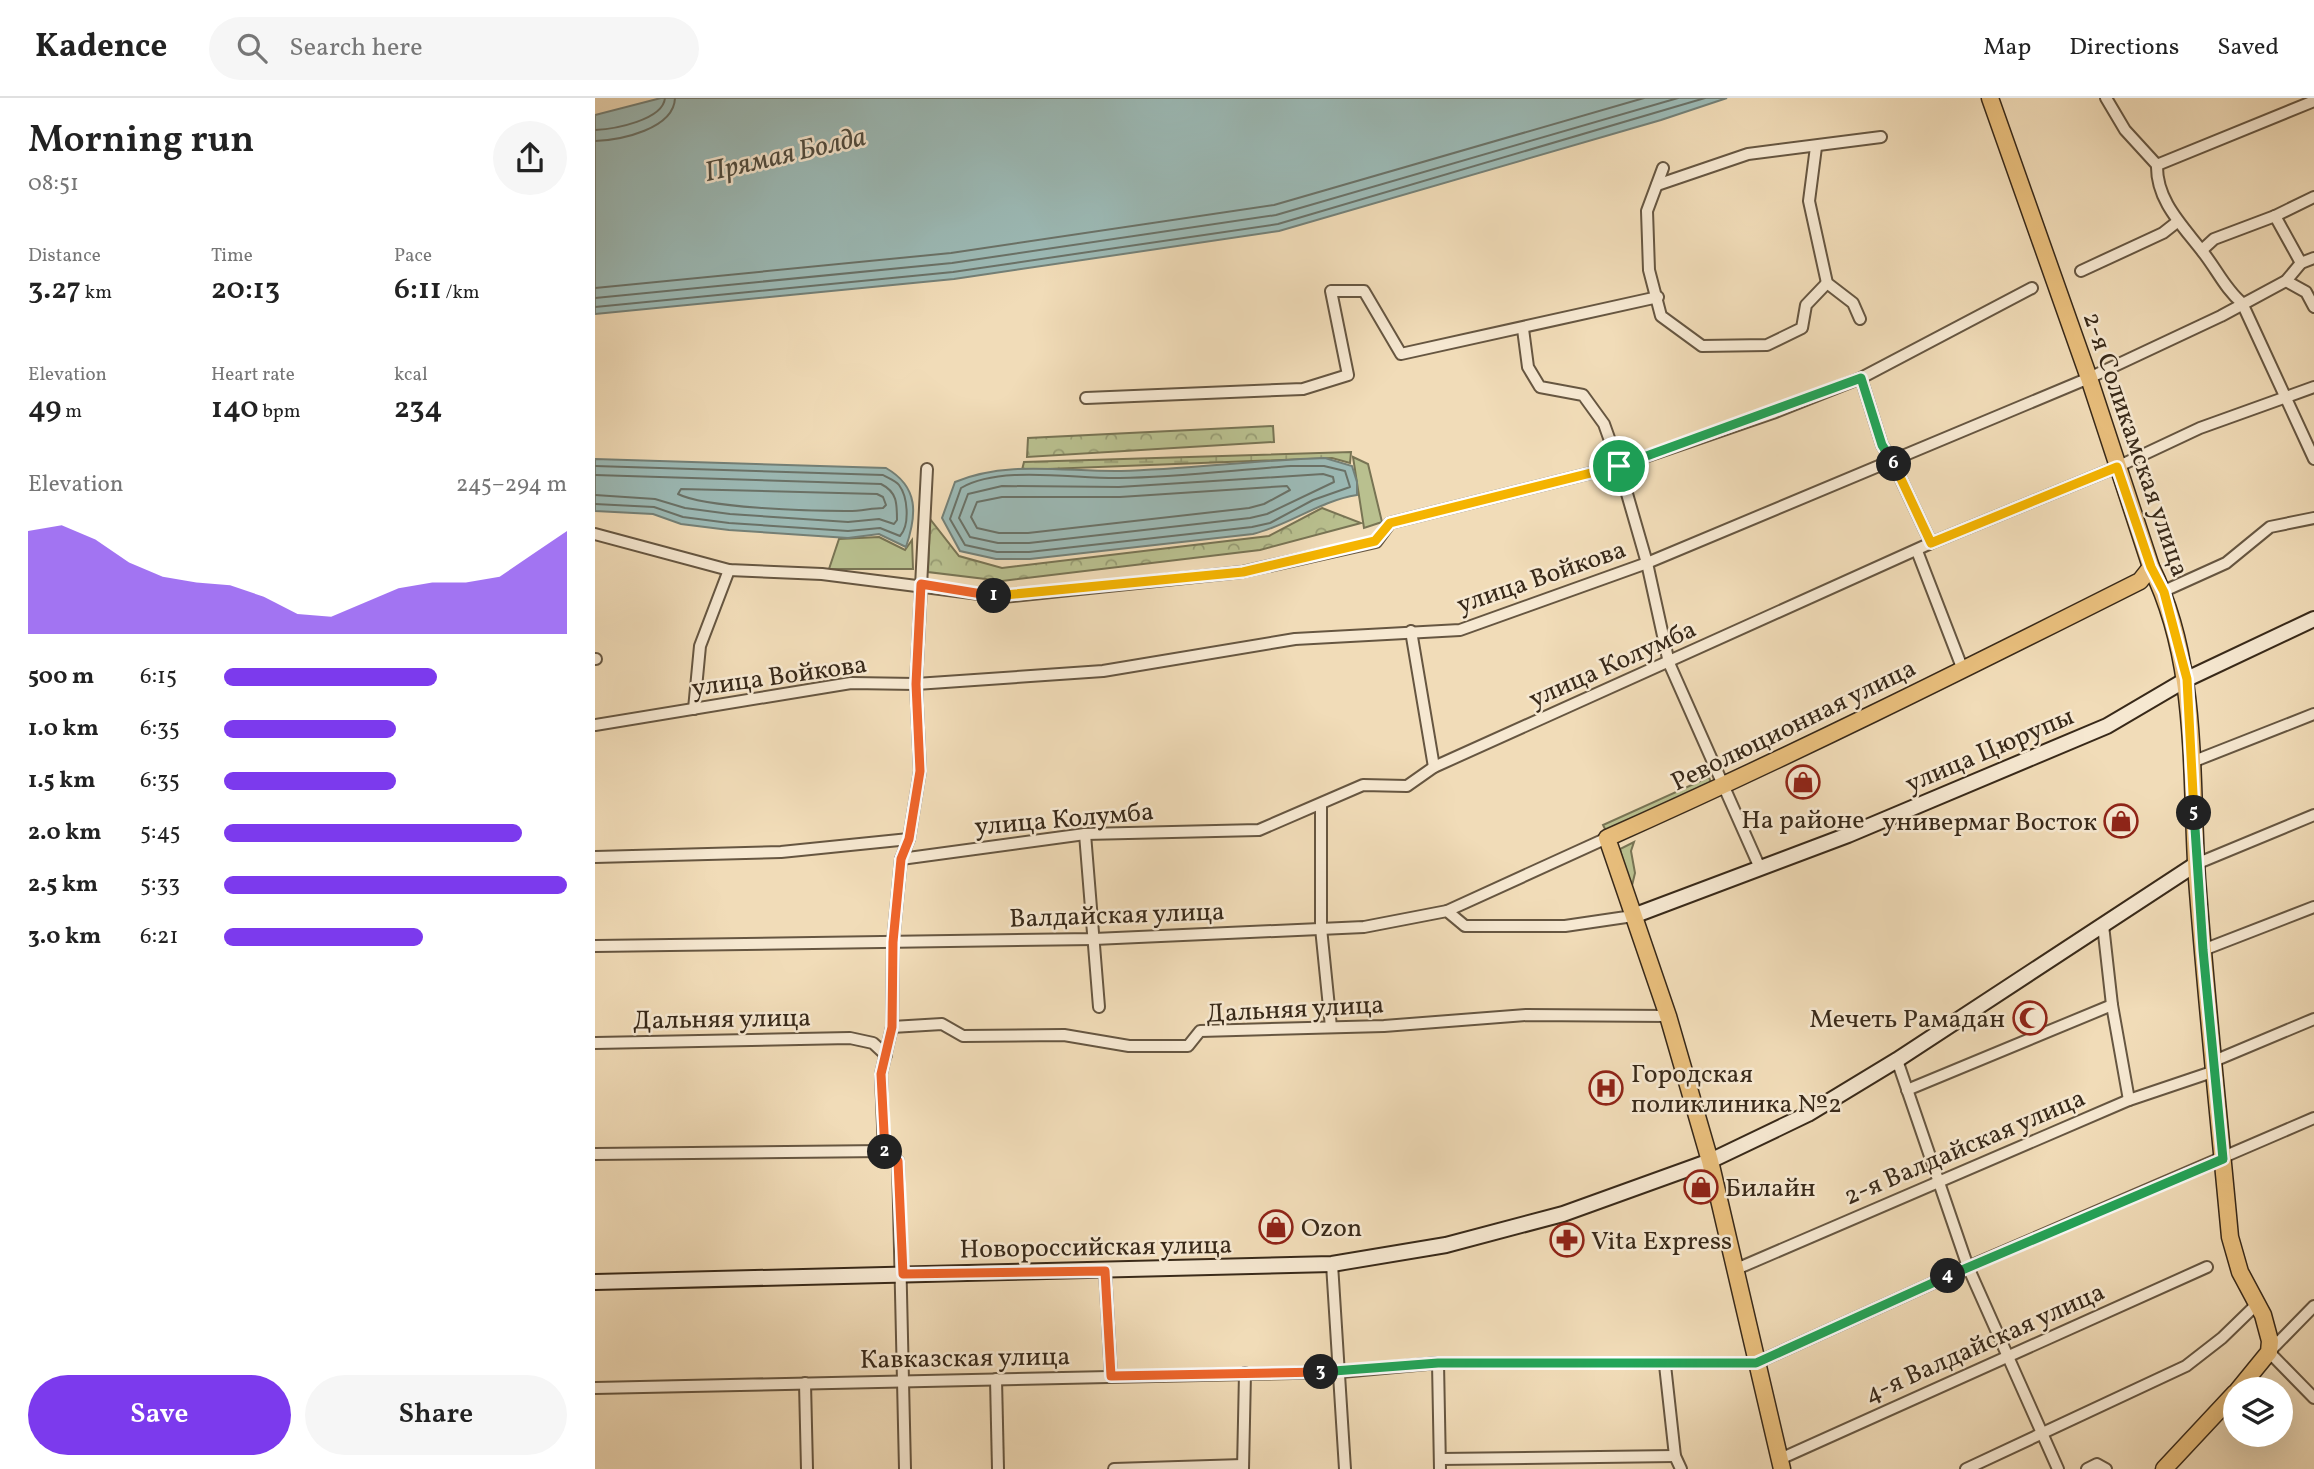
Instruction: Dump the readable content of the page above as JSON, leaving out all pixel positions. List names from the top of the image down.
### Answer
{
  "streets": {
    "main road": ["2-я Соликамская улица", "Революционная улица"],
    "street": [
      "улица Войкова",
      "улица Колумба",
      "улица Цюрупы",
      "Валдайская улица",
      "Дальняя улица",
      "2-я Валдайская улица",
      "Новороссийская улица",
      "4-я Валдайская улица",
      "Кавказская улица"
    ]
  },
  "crossings": [
    ["2-я Соликамская улица", "улица Войкова"],
    ["2-я Соликамская улица", "улица Колумба"],
    ["2-я Соликамская улица", "Революционная улица"],
    ["2-я Соликамская улица", "улица Цюрупы"],
    ["2-я Соликамская улица", "2-я Валдайская улица"],
    ["2-я Соликамская улица", "Новороссийская улица"],
    ["Революционная улица", "Валдайская улица"]
  ],
  "water": ["Прямая Болда"],
  "places": {
    "shop": [
      "На районе",
      "универмаг Восток",
      "Билайн",
      "Ozon"
    ],
    "mosque": ["Мечеть Рамадан"],
    "hospital": ["Городская поликлиника №2"],
    "pharmacy": ["Vita Express"]
  },
  "page": {
    "header": "Kadence",
    "search": "Search here",
    "nav": ["Map", "Directions", "Saved"],
    "heading": ["Morning run", "08:51"],
    "stats": [
      ["Distance", "3.27 km"],
      ["Time", "20:13"],
      ["Pace", "6:11 /km"],
      ["Elevation", "49 m"],
      ["Heart rate", "140 bpm"],
      ["kcal", "234"]
    ],
    "pins": [
      "6",
      "1",
      "5",
      "2",
      "4",
      "3"
    ],
    "chart": ["Elevation", "245–294 m"],
    "list": [
      {
        "name": "500 m",
        "note": "6:15"
      },
      {
        "name": "1.0 km",
        "note": "6:35"
      },
      {
        "name": "1.5 km",
        "note": "6:35"
      },
      {
        "name": "2.0 km",
        "note": "5:45"
      },
      {
        "name": "2.5 km",
        "note": "5:33"
      },
      {
        "name": "3.0 km",
        "note": "6:21"
      }
    ],
    "buttons": ["Save", "Share"]
  }
}
